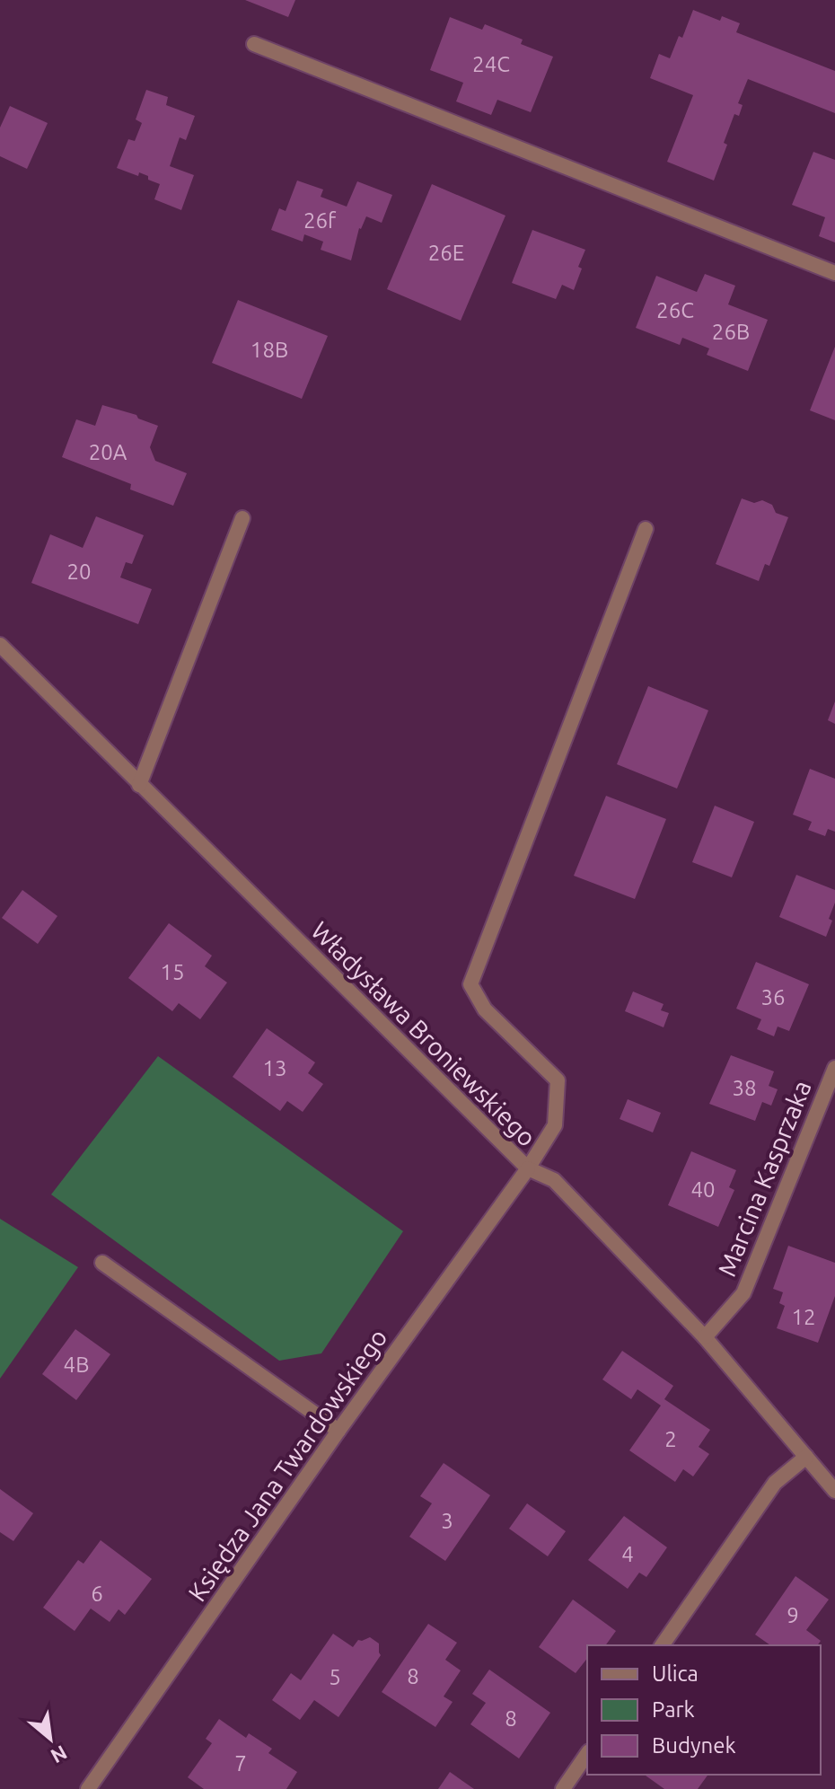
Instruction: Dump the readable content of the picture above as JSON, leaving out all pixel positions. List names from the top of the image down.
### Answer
{
  "streets": {
    "street": ["Władysława Broniewskiego", "Marcina Kasprzaka", "Księdza Jana Twardowskiego"]
  },
  "crossings": [
    ["Władysława Broniewskiego", "Marcina Kasprzaka"],
    ["Władysława Broniewskiego", "Księdza Jana Twardowskiego"]
  ],
  "house_numbers": [
    "24C",
    "26f",
    "26E",
    "26C",
    "26B",
    "18B",
    "20A",
    "20",
    "15",
    "36",
    "13",
    "38",
    "40",
    "12",
    "4B",
    "2",
    "3",
    "4",
    "6",
    "9",
    "8",
    "5",
    "8",
    "7"
  ],
  "legend": ["Ulica", "Park", "Budynek"],
  "north": "bottom right"
}
